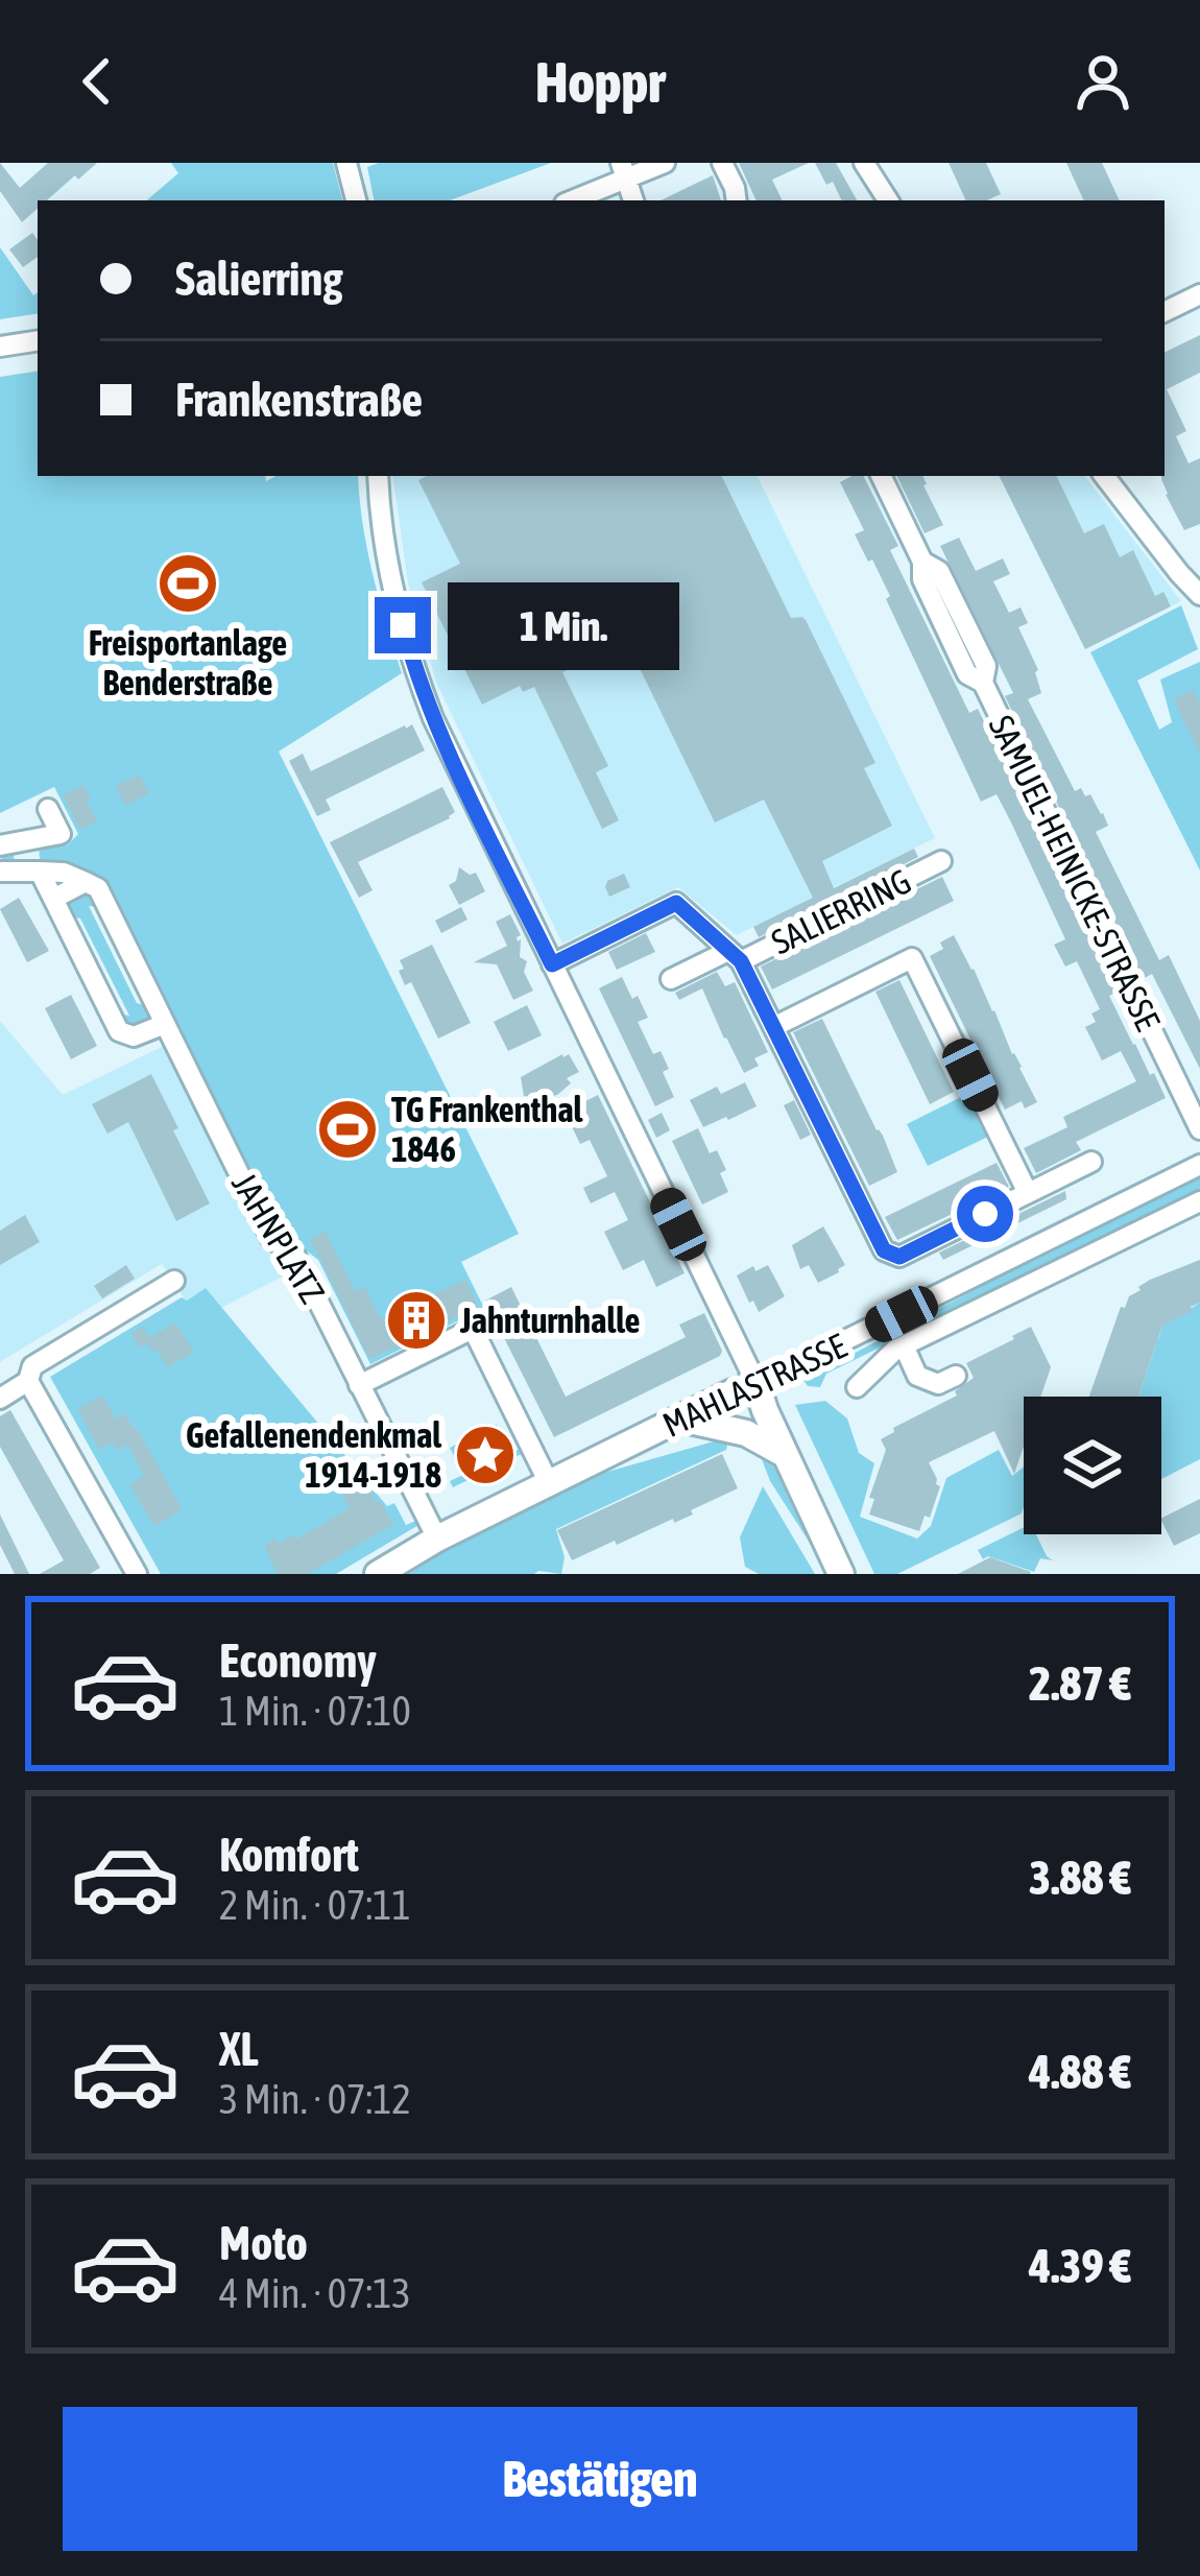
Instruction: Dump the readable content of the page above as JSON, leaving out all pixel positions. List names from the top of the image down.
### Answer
{
  "streets": {
    "main road": ["MAHLASTRASSE"],
    "street": ["SAMUEL-HEINICKE-STRASSE", "SALIERRING", "JAHNPLATZ"]
  },
  "crossings": [
    ["JAHNPLATZ", "MAHLASTRASSE"]
  ],
  "places": {
    "sports": ["Freisportanlage Benderstraße", "TG Frankenthal 1846"],
    "building": ["Jahnturnhalle"],
    "place": ["Gefallenendenkmal 1914-1918"]
  },
  "page": {
    "header": "Hoppr",
    "banner": ["Salierring", "Frankenstraße"],
    "bubble": "1 Min.",
    "list": [
      {
        "name": "Economy",
        "note": "1 Min. · 07:10",
        "value": "2.87 €"
      },
      {
        "name": "Komfort",
        "note": "2 Min. · 07:11",
        "value": "3.88 €"
      },
      {
        "name": "XL",
        "note": "3 Min. · 07:12",
        "value": "4.88 €"
      },
      {
        "name": "Moto",
        "note": "4 Min. · 07:13",
        "value": "4.39 €"
      }
    ],
    "buttons": "Bestätigen"
  }
}
